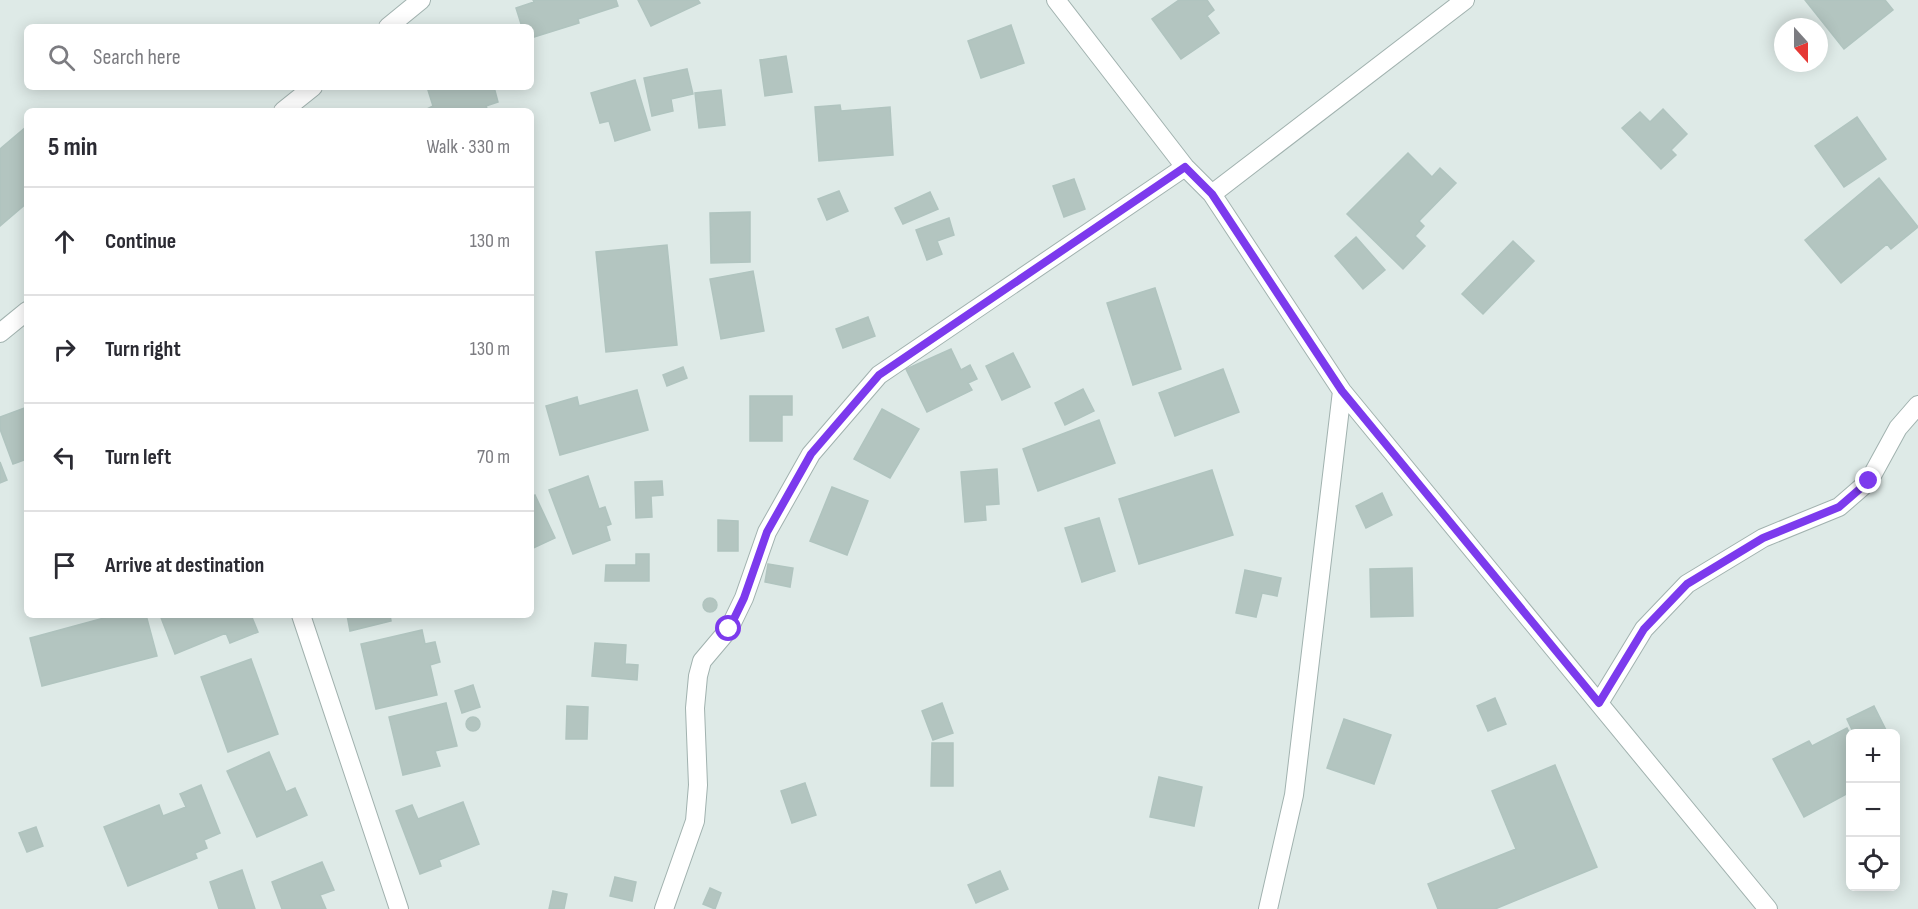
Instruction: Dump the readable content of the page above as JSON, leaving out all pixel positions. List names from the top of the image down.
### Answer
{
  "north": "bottom",
  "page": {
    "search": "Search here",
    "heading": ["5 min", "Walk · 330 m"],
    "list": [
      ["Continue", "130 m"],
      ["Turn right", "130 m"],
      ["Turn left", "70 m"],
      "Arrive at destination"
    ],
    "map_buttons": ["+", "−"]
  }
}
